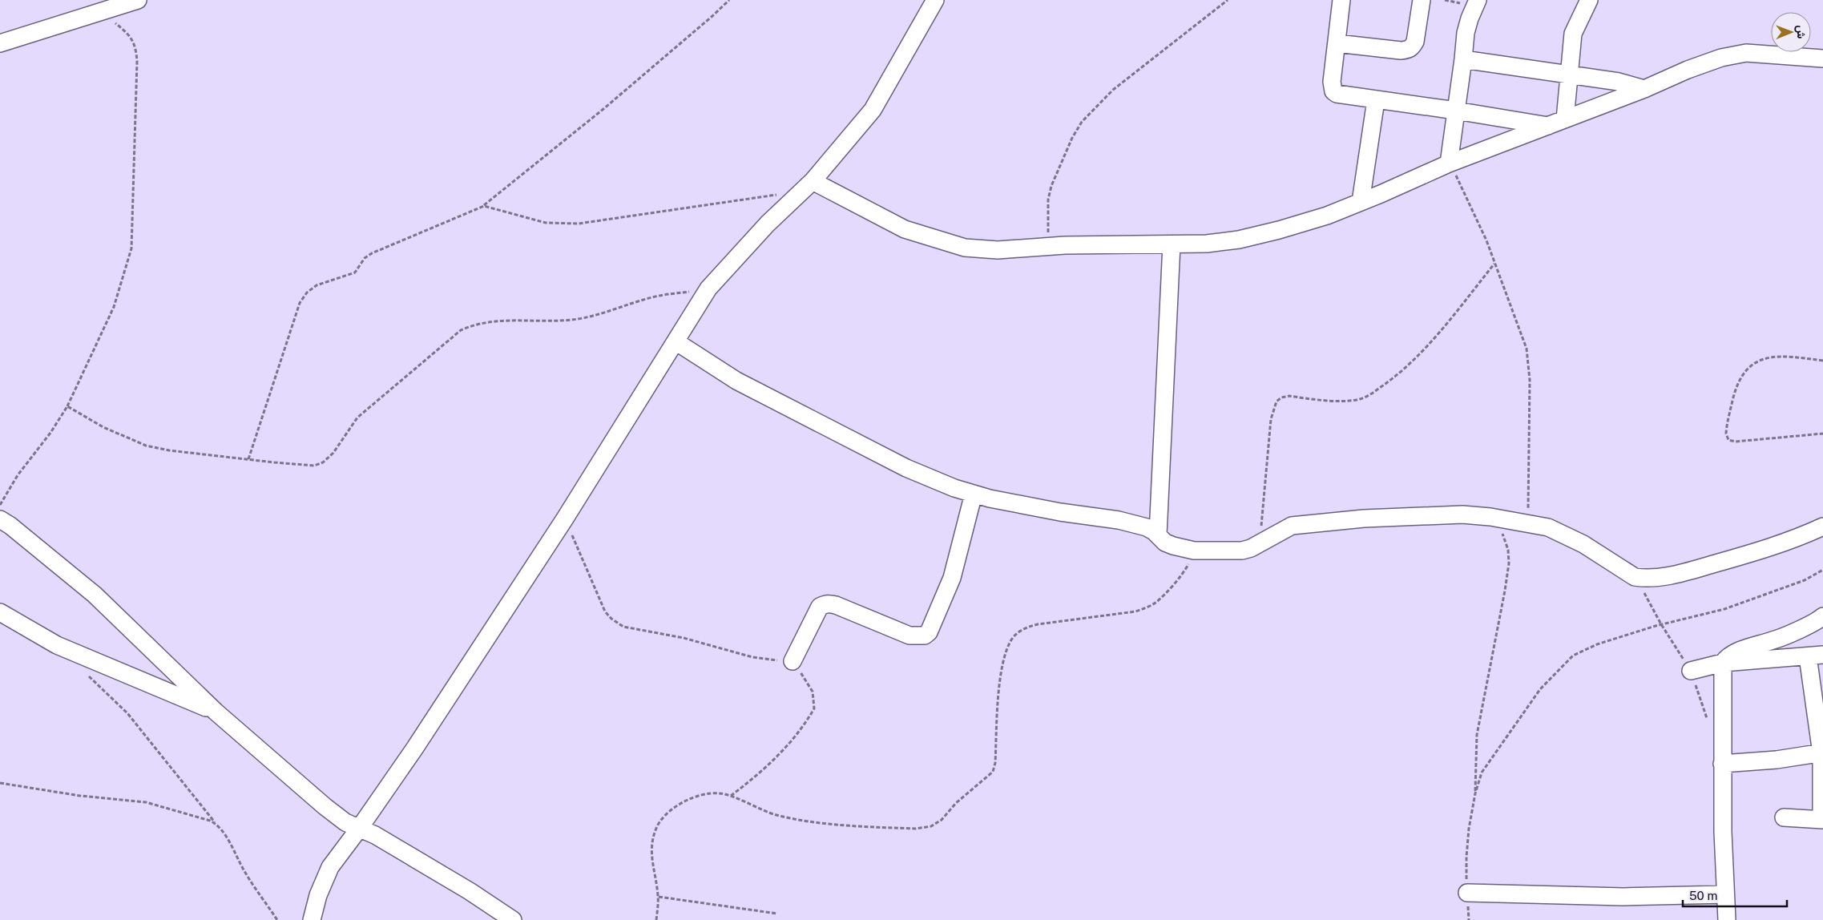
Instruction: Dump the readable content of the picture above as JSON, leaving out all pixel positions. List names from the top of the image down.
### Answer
{
  "scale_bar": "50 m",
  "north": "right"
}
